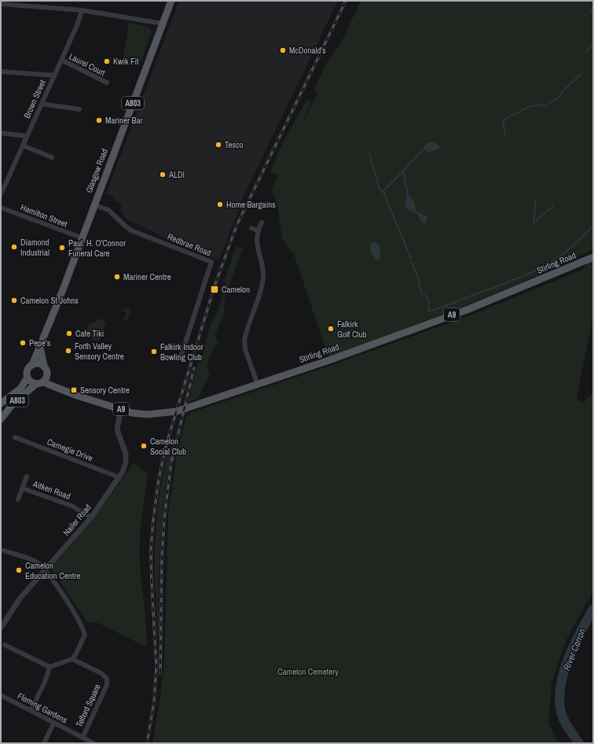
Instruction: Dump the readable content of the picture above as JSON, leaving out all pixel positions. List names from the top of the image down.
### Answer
{
  "streets": {
    "main road": [
      "A803",
      "Glasgow Road",
      "Stirling Road",
      "A9"
    ],
    "street": [
      "Laurel Court",
      "Brown Street",
      "Hamilton Street",
      "Redbrae Road",
      "Carnegie Drive",
      "Aitken Road",
      "Nailer Road",
      "Telford Square",
      "Fleming Gardens"
    ]
  },
  "crossings": [
    ["Laurel Court", "Brown Street"],
    ["A803", "Glasgow Road"],
    ["A803", "Stirling Road"],
    ["Glasgow Road", "Hamilton Street"],
    ["Glasgow Road", "Redbrae Road"],
    ["Glasgow Road", "Stirling Road"],
    ["Stirling Road", "Nailer Road"],
    ["Carnegie Drive", "Nailer Road"],
    ["Aitken Road", "Nailer Road"],
    ["Telford Square", "Fleming Gardens"]
  ],
  "water": ["River Carron"],
  "parks": ["Camelon Cemetery"],
  "places": {
    "other": [
      "McDonald's",
      "Kwik Fit",
      "Mariner Bar",
      "Tesco",
      "ALDI",
      "Home Bargains",
      "Diamond Industrial",
      "Paul. H. O'Connor Funeral Care",
      "Mariner Centre",
      "Camelon St Johns",
      "Falkirk Golf Club",
      "Cafe Tiki",
      "Pepe's",
      "Forth Valley Sensory Centre",
      "Falkirk Indoor Bowling Club",
      "Camelon Social Club",
      "Camelon Education Centre"
    ],
    "transit": ["Camelon", "Sensory Centre"]
  }
}
